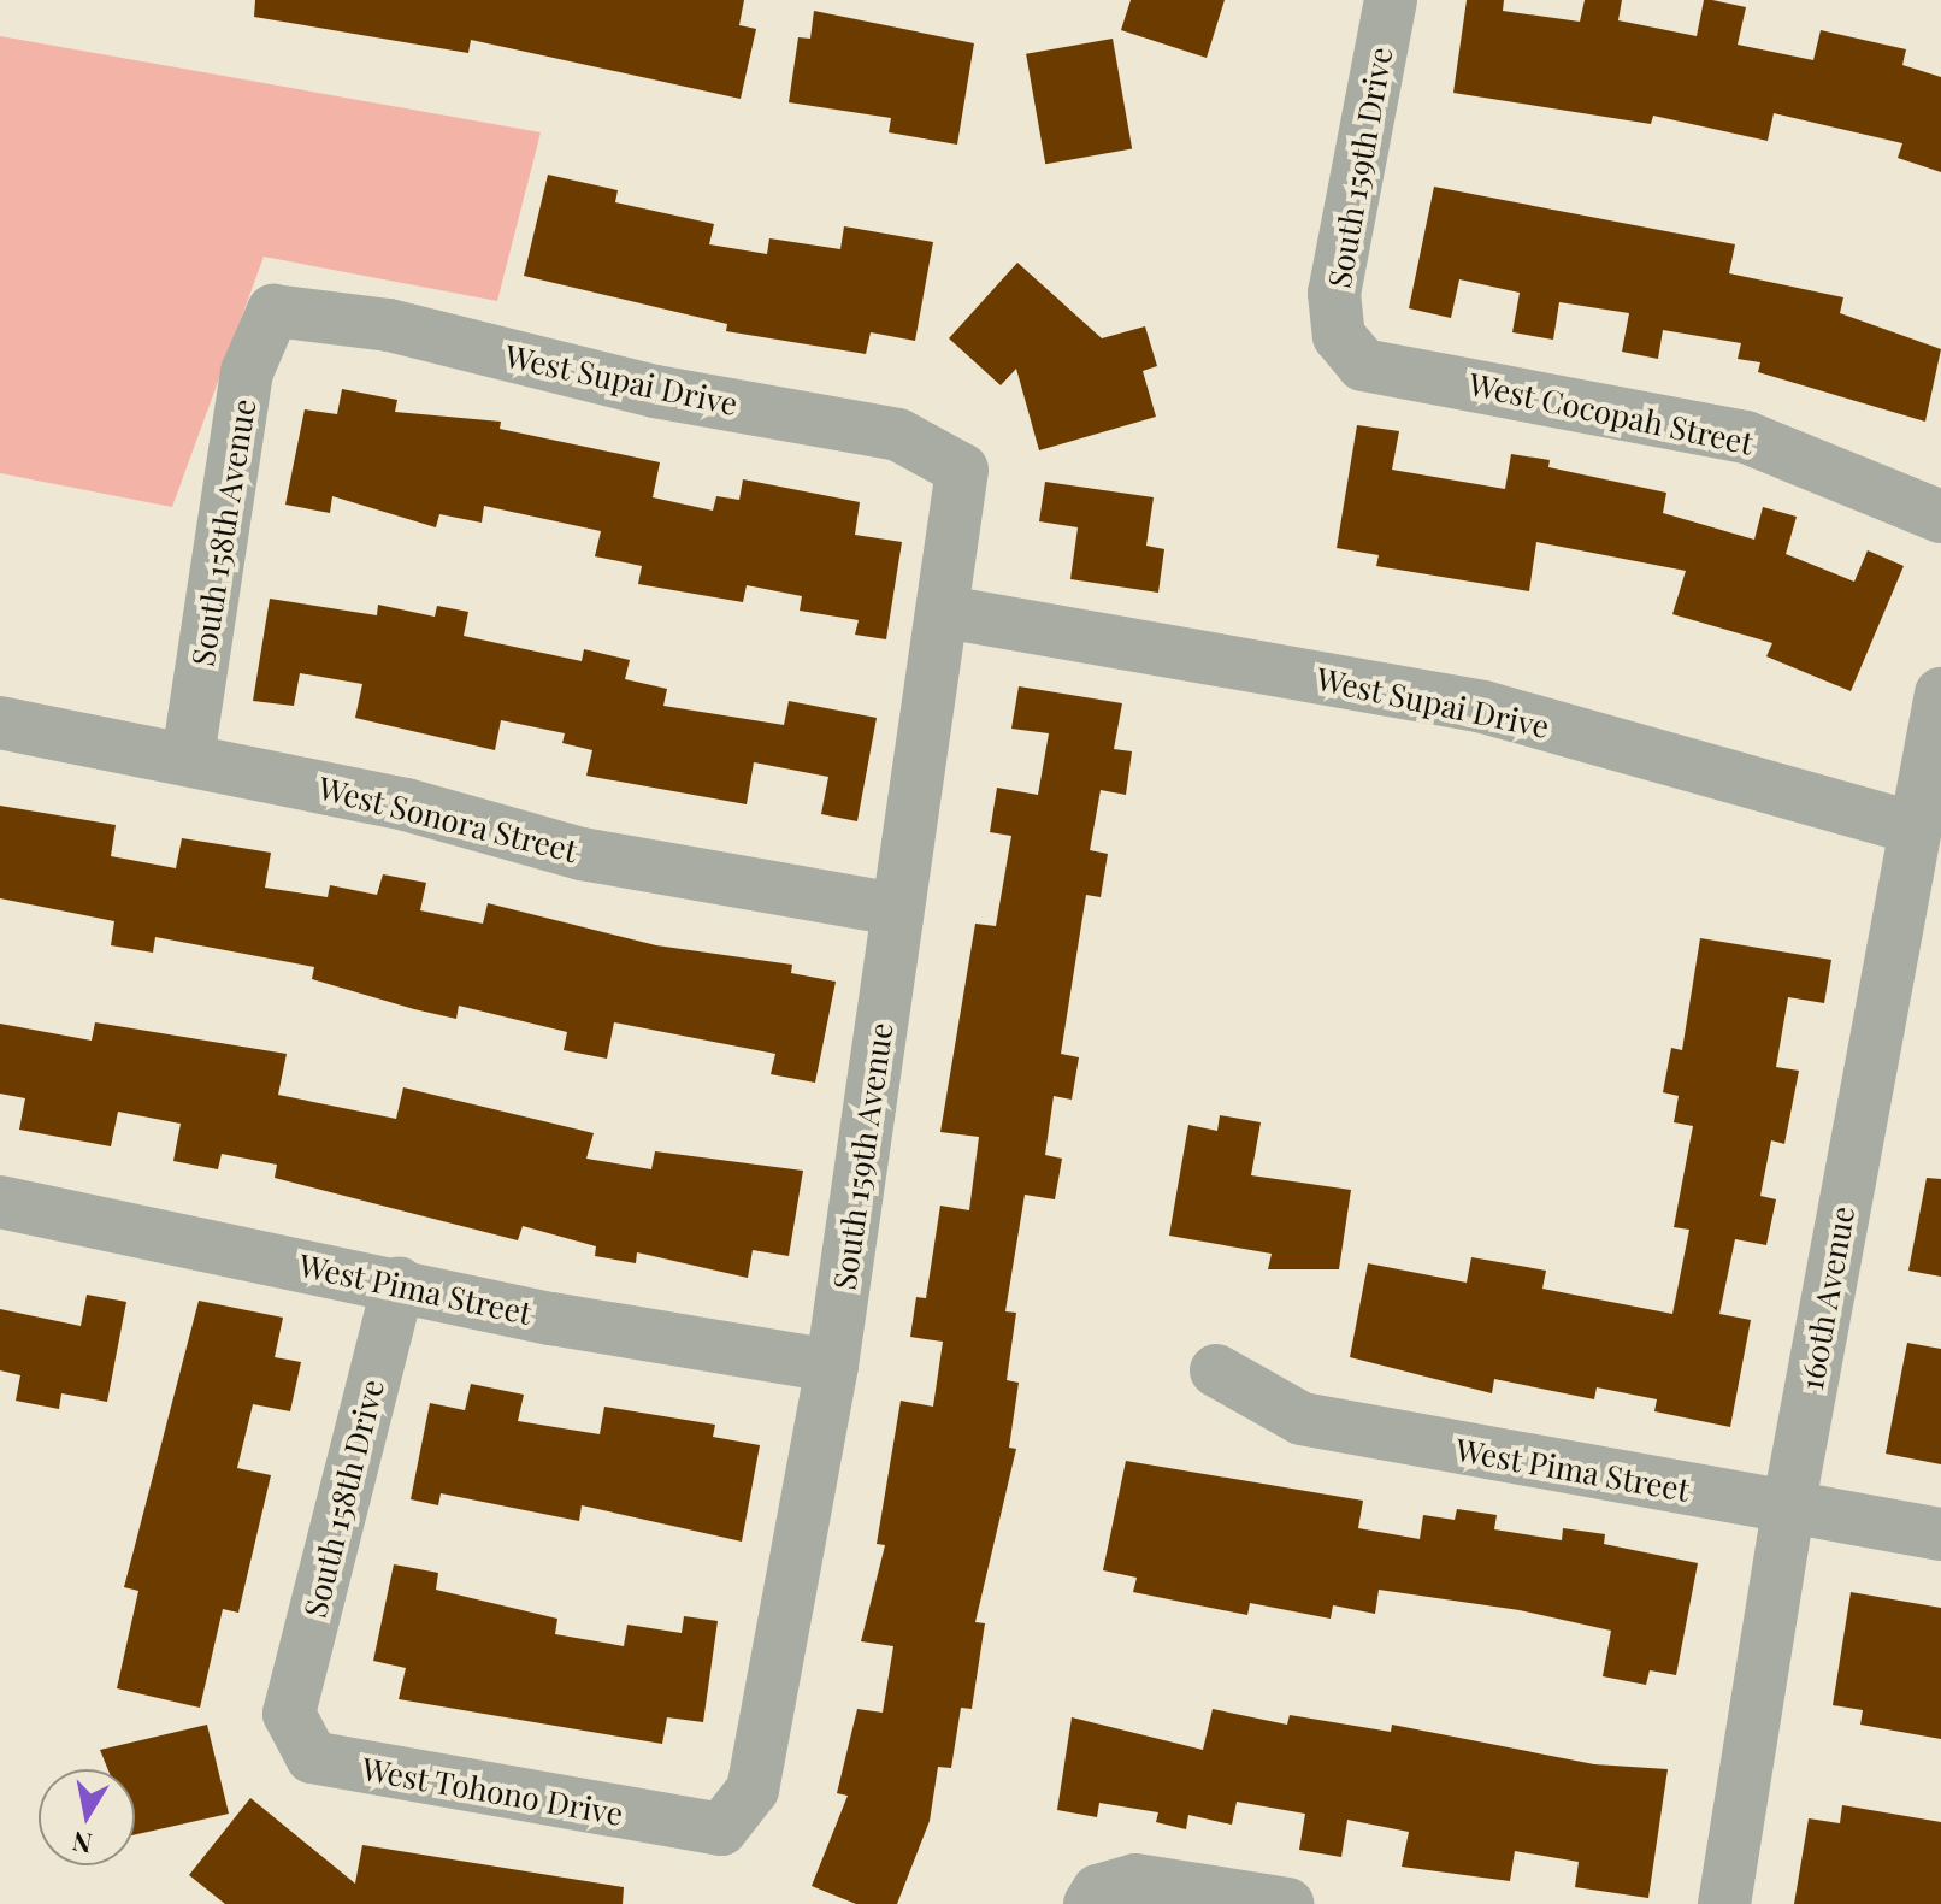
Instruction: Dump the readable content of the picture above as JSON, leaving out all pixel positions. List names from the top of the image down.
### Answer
{
  "streets": {
    "street": [
      "South 159th Drive",
      "West Supai Drive",
      "West Cocopah Street",
      "South 158th Avenue",
      "West Sonora Street",
      "South 159th Avenue",
      "West Pima Street",
      "160th Avenue",
      "South 158th Drive",
      "West Tohono Drive"
    ]
  },
  "crossings": [
    ["South 159th Drive", "West Cocopah Street"],
    ["West Supai Drive", "South 158th Avenue"],
    ["West Supai Drive", "South 159th Avenue"],
    ["West Supai Drive", "160th Avenue"],
    ["South 158th Avenue", "West Sonora Street"],
    ["West Sonora Street", "South 159th Avenue"],
    ["South 159th Avenue", "West Pima Street"],
    ["South 159th Avenue", "West Tohono Drive"],
    ["West Pima Street", "160th Avenue"],
    ["West Pima Street", "South 158th Drive"],
    ["South 158th Drive", "West Tohono Drive"]
  ],
  "north": "bottom"
}
